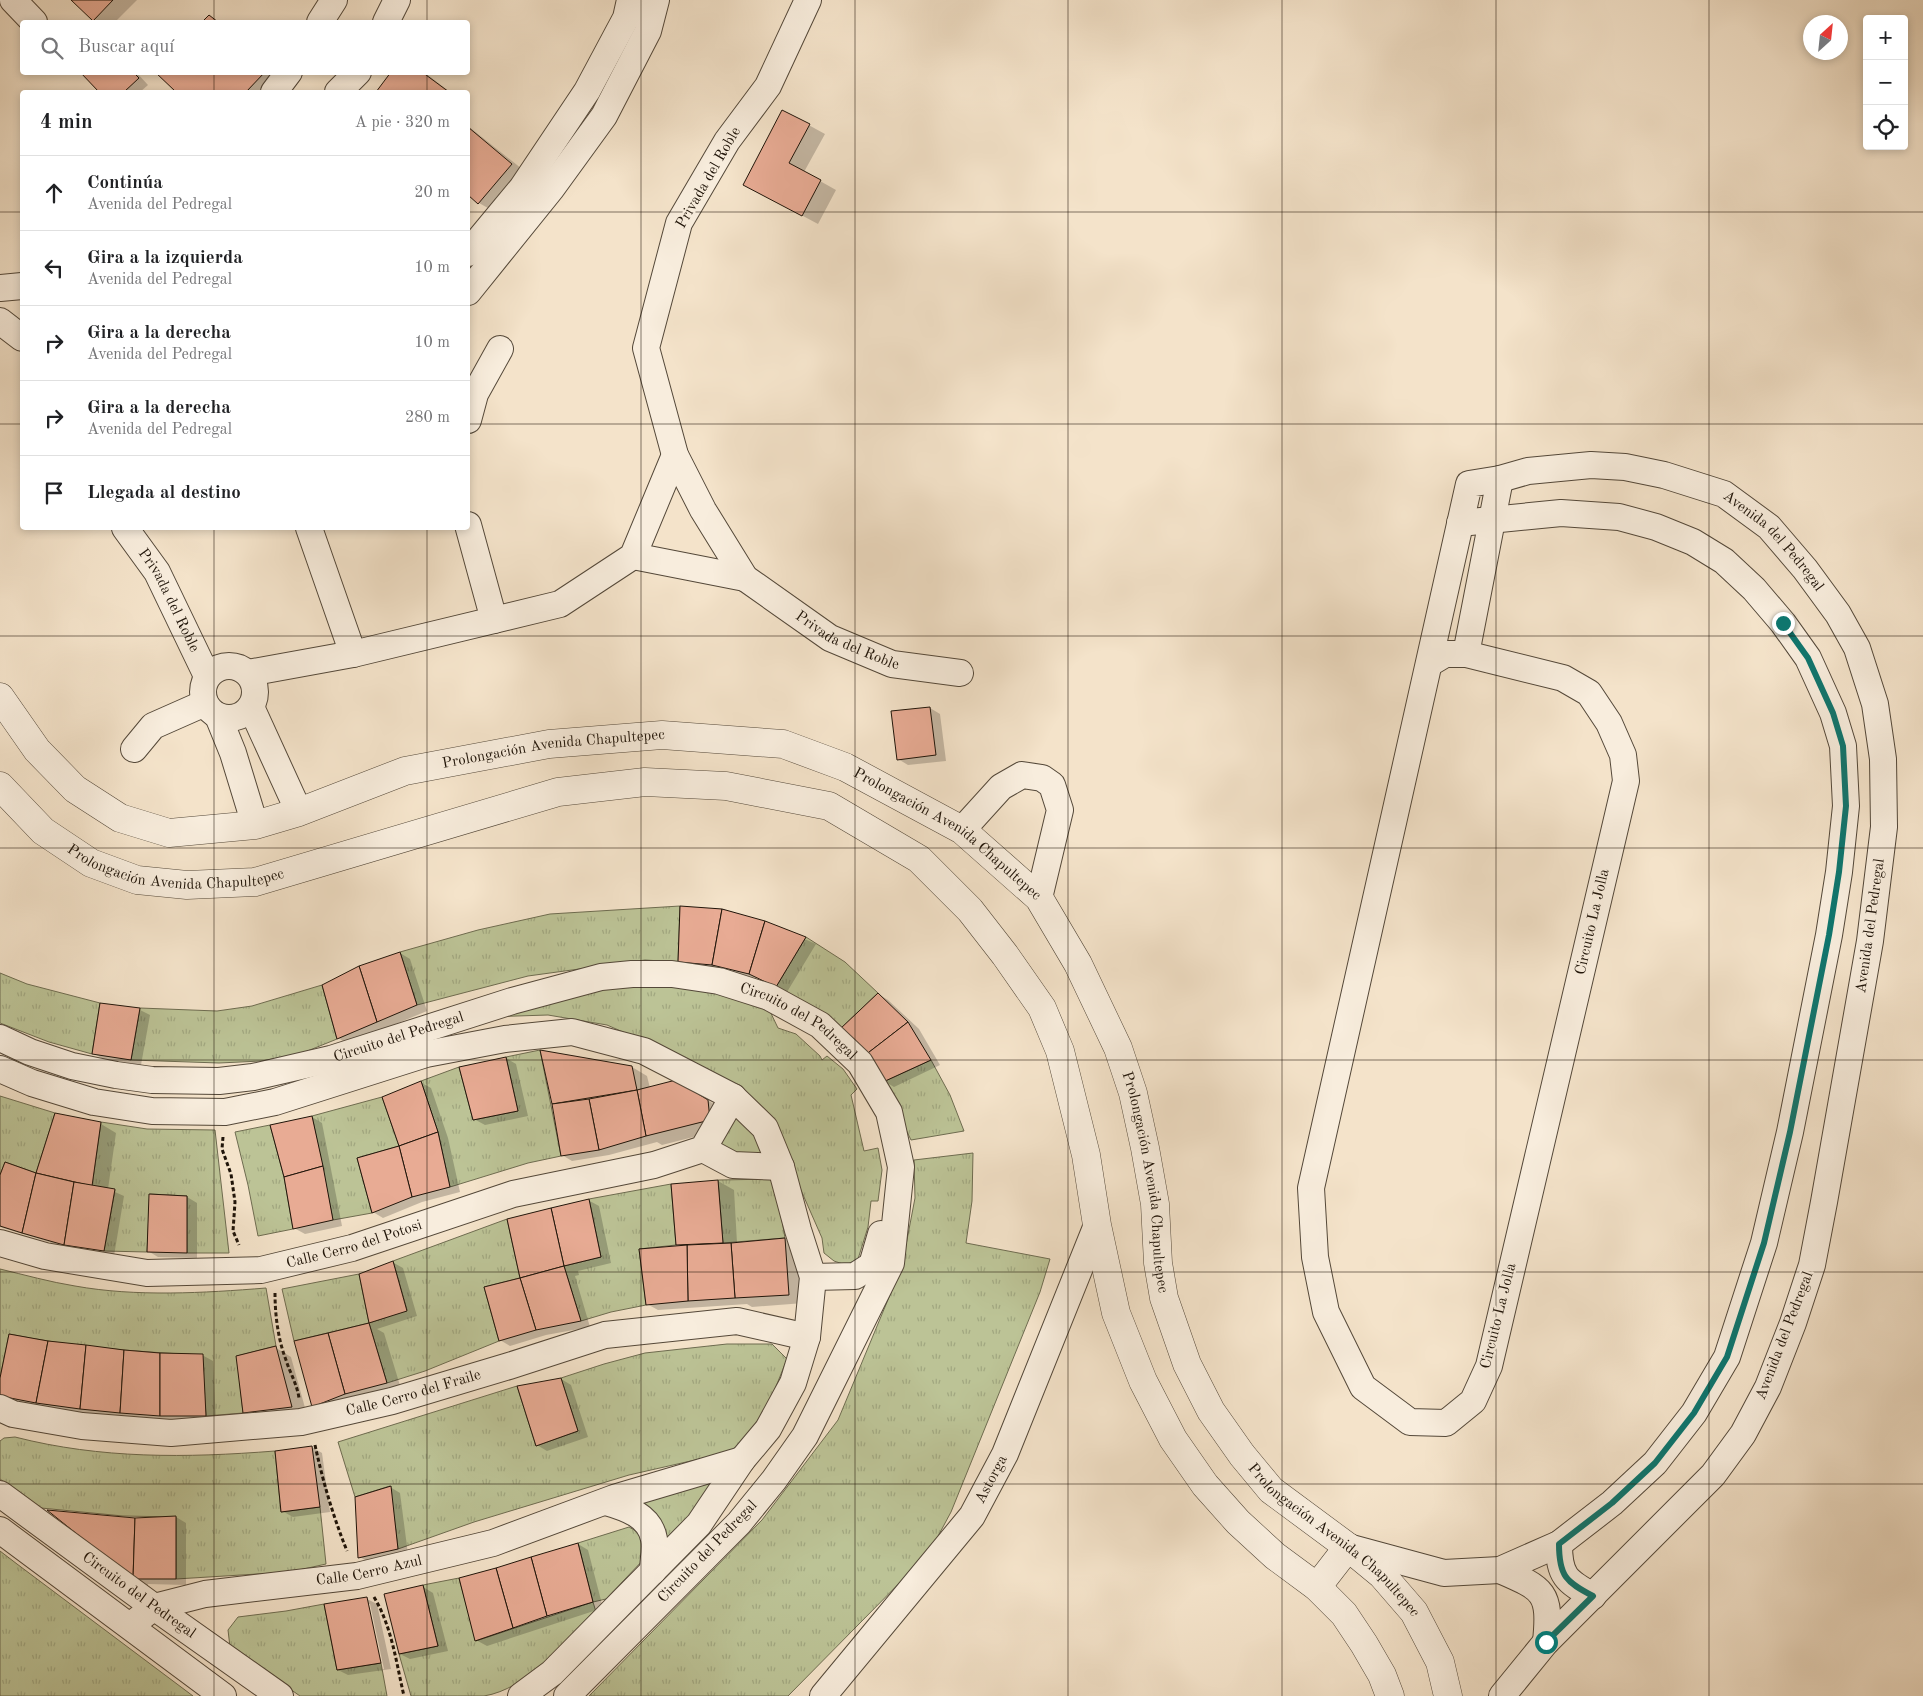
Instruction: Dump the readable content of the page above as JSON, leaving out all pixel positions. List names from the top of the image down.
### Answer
{
  "streets": {
    "street": [
      "Privada del Roble",
      "Avenida del Pedregal",
      "Prolongación Avenida Chapultepec",
      "Circuito La Jolla",
      "Circuito del Pedregal",
      "Calle Cerro del Potosi",
      "Calle Cerro del Fraile",
      "Astorga",
      "Calle Cerro Azul"
    ]
  },
  "crossings": [
    ["Avenida del Pedregal", "Circuito La Jolla"],
    ["Prolongación Avenida Chapultepec", "Astorga"],
    ["Circuito del Pedregal", "Calle Cerro del Fraile"],
    ["Circuito del Pedregal", "Calle Cerro Azul"]
  ],
  "north": "top right",
  "page": {
    "map_buttons": ["+", "−"],
    "search": "Buscar aquí",
    "heading": ["4 min", "A pie · 320 m"],
    "list": [
      ["Continúa", "Avenida del Pedregal", "20 m"],
      ["Gira a la izquierda", "Avenida del Pedregal", "10 m"],
      ["Gira a la derecha", "Avenida del Pedregal", "10 m"],
      ["Gira a la derecha", "Avenida del Pedregal", "280 m"],
      "Llegada al destino"
    ]
  }
}
